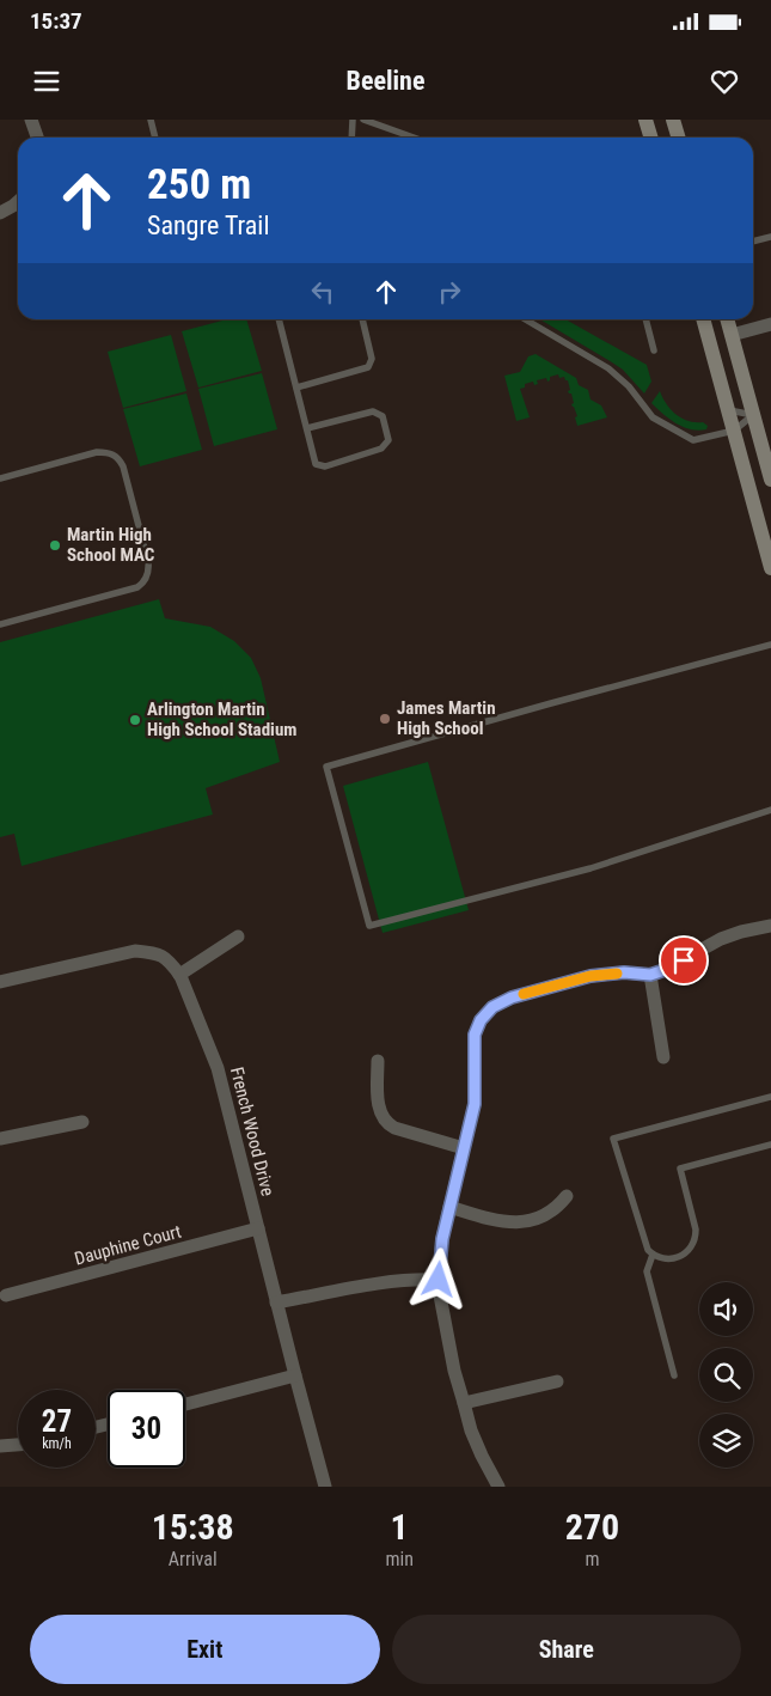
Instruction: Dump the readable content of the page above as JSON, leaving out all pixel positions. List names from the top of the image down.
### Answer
{
  "streets": {
    "street": ["French Wood Drive", "Dauphine Court"]
  },
  "crossings": [
    ["French Wood Drive", "Dauphine Court"]
  ],
  "places": ["Martin High School MAC", "James Martin High School", "Arlington Martin High School Stadium"],
  "page": {
    "status": "15:37",
    "header": "Beeline",
    "turn": ["250 m", "Sangre Trail"],
    "speed": "27 km/h",
    "limit": "30",
    "eta": [
      "15:38",
      "Arrival",
      "1",
      "min",
      "270",
      "m"
    ],
    "buttons": ["Exit", "Share"]
  }
}
